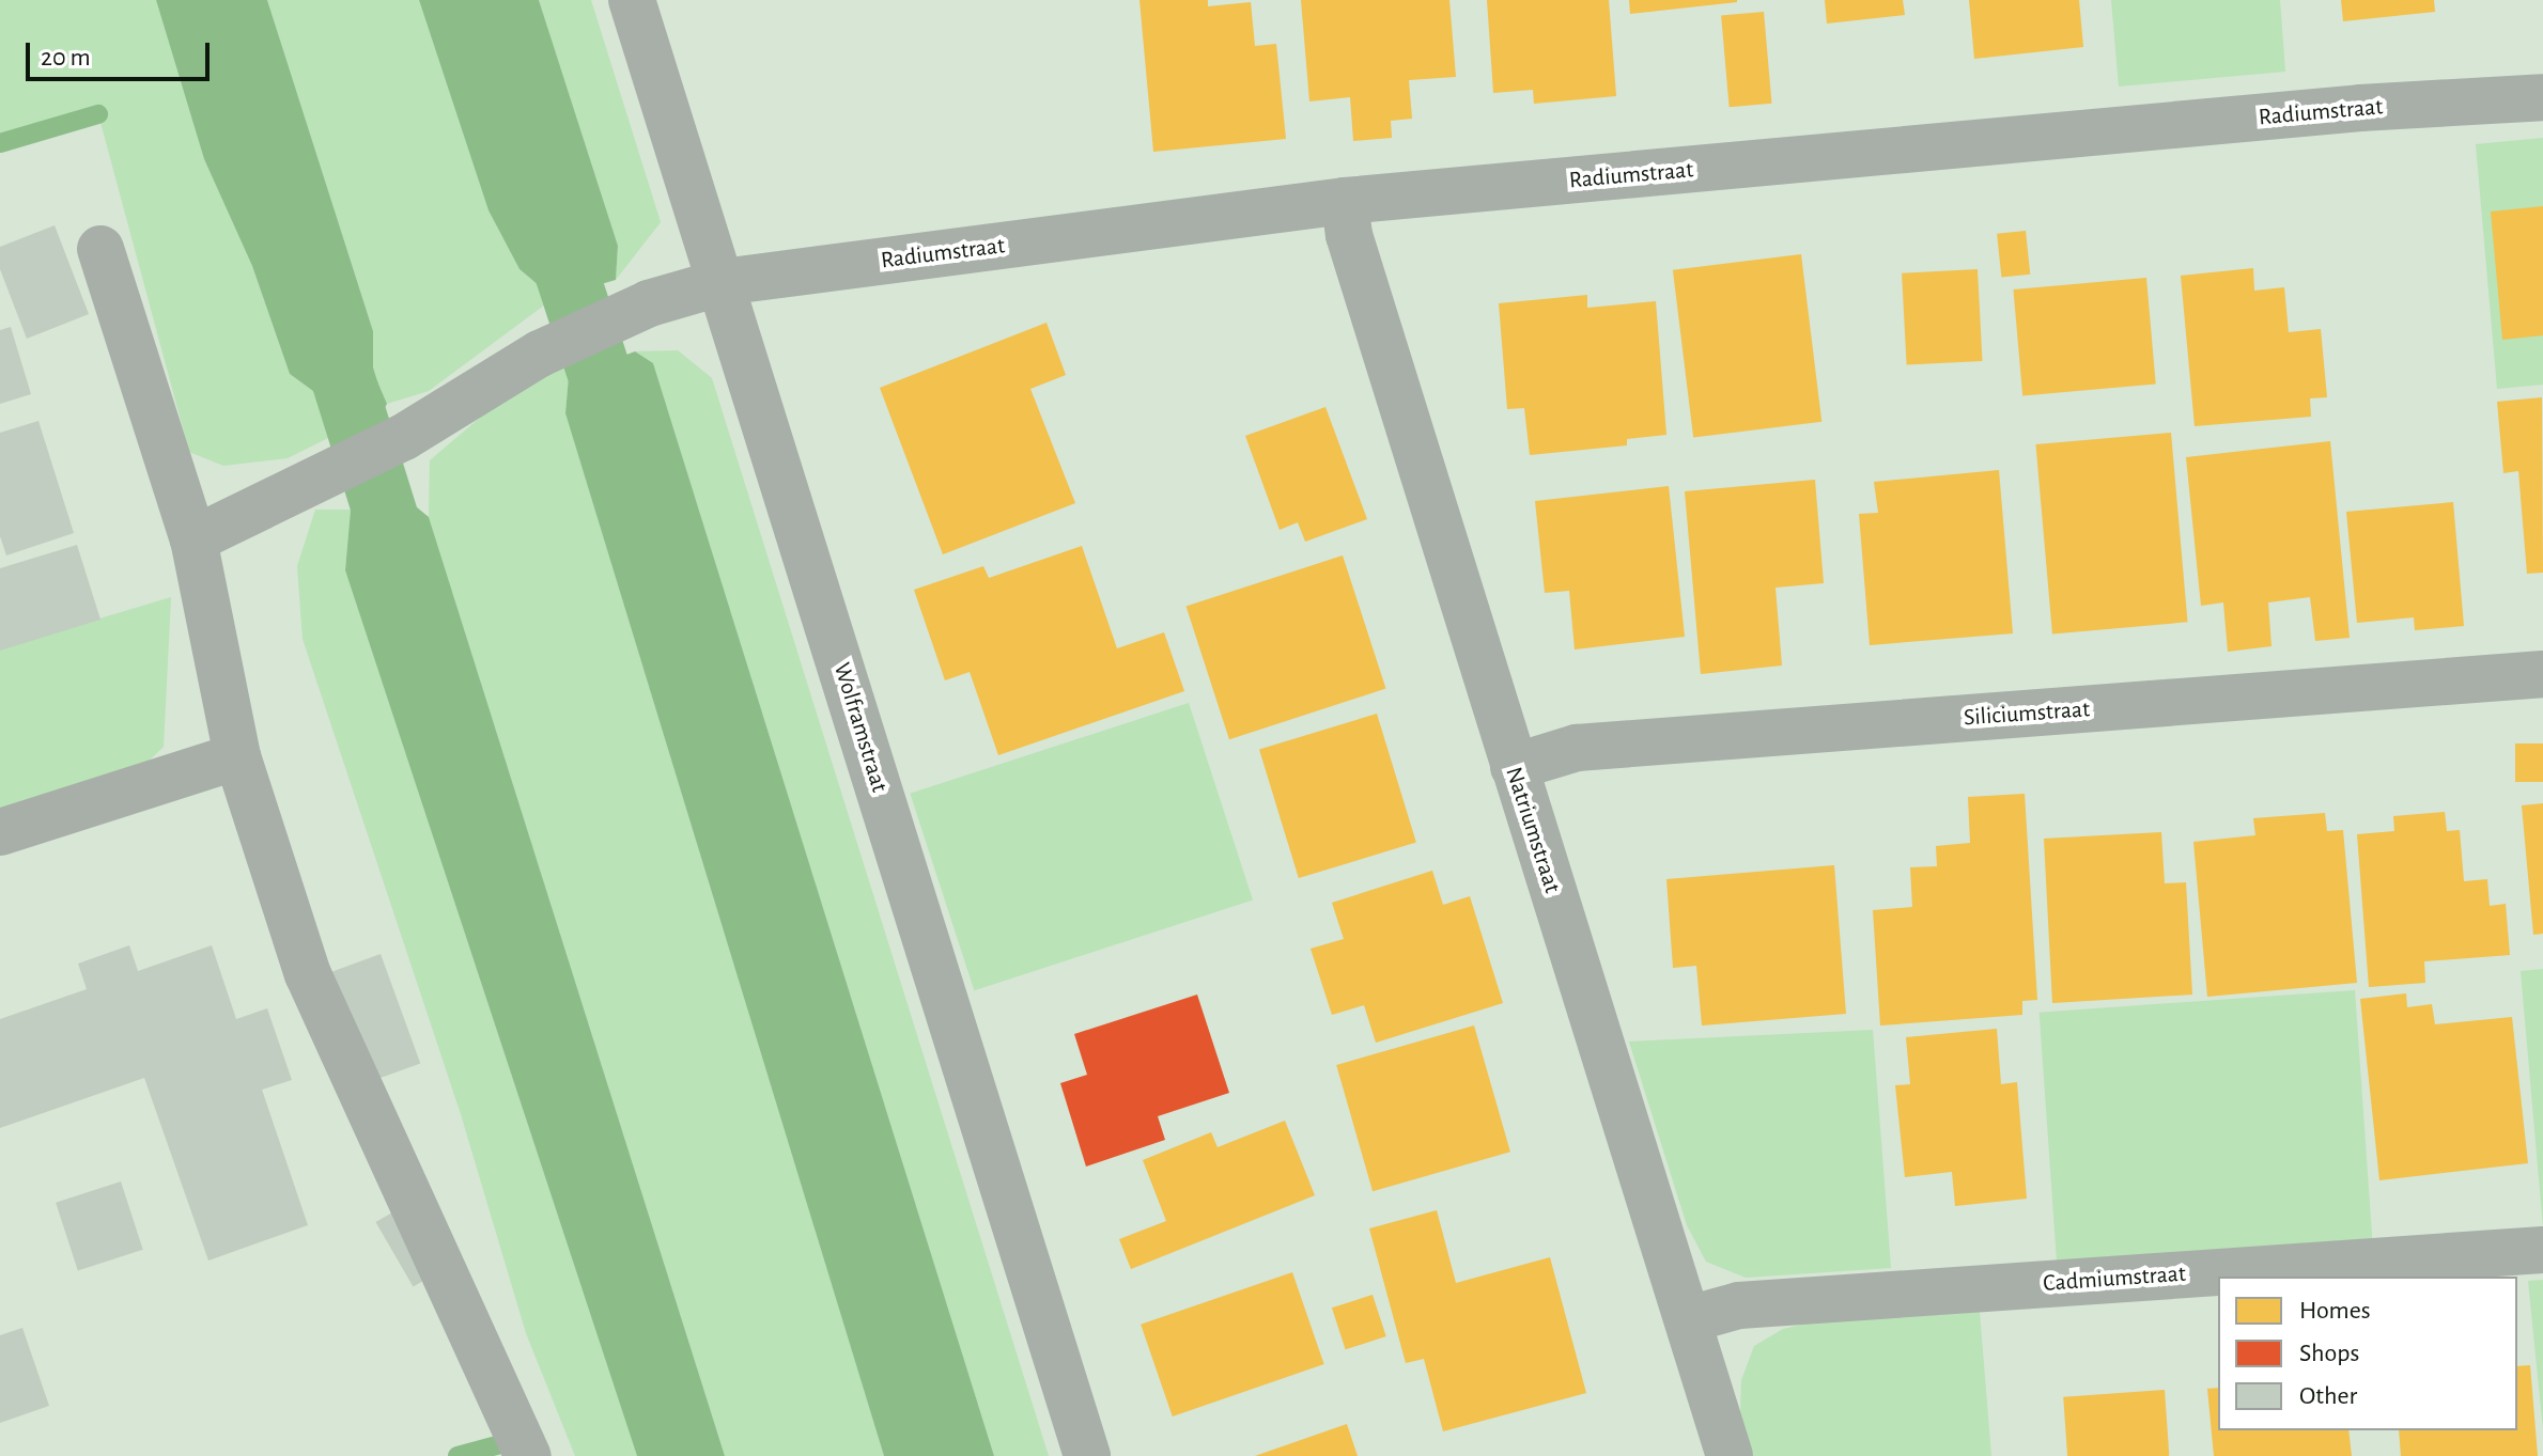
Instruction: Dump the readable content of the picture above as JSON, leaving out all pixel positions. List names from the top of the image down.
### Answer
{
  "streets": {
    "street": [
      "Radiumstraat",
      "Siliciumstraat",
      "Wolframstraat",
      "Natriumstraat",
      "Cadmiumstraat"
    ]
  },
  "crossings": [
    ["Radiumstraat", "Wolframstraat"],
    ["Radiumstraat", "Natriumstraat"],
    ["Siliciumstraat", "Natriumstraat"],
    ["Natriumstraat", "Cadmiumstraat"]
  ],
  "legend": ["Homes", "Shops", "Other"],
  "scale_bar": "20 m"
}
